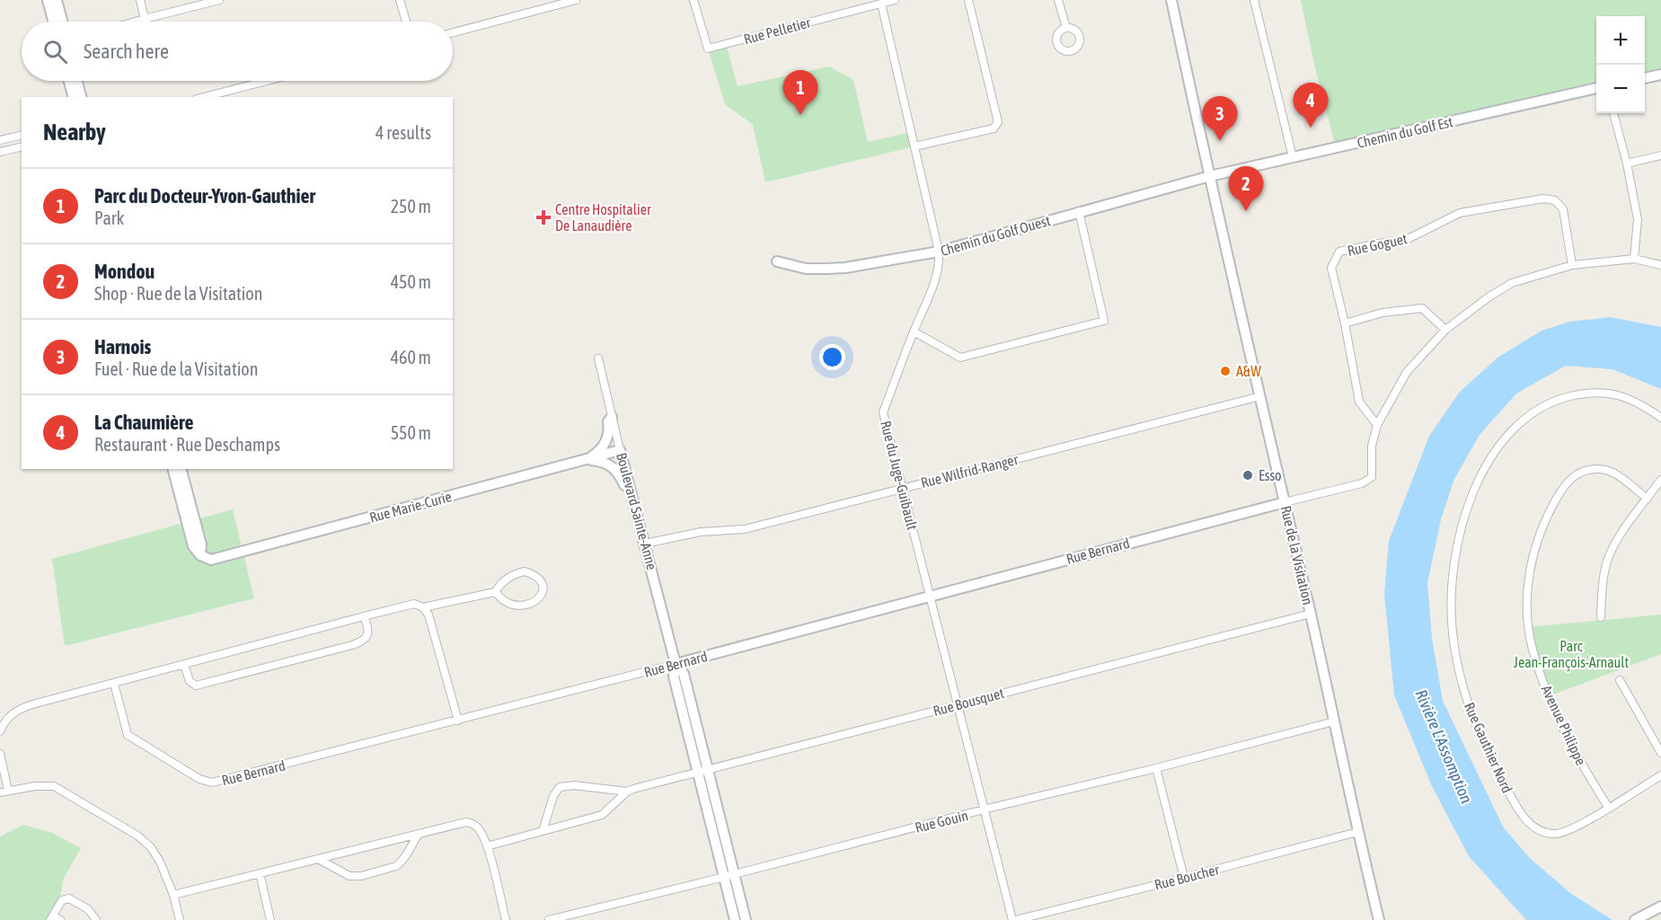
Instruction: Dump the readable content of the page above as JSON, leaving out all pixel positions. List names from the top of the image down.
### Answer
{
  "streets": {
    "street": [
      "Rue Pelletier",
      "Chemin du Golf Est",
      "Chemin du Golf Ouest",
      "Rue Goguet",
      "Rue Wilfrid-Ranger",
      "Rue du Juge-Guibault",
      "Rue Marie-Curie",
      "Boulevard Sainte-Anne",
      "Rue Bernard",
      "Rue de la Visitation",
      "Rue Bousquet",
      "Avenue Philippe",
      "Rue Gauthier Nord",
      "Rue Gouin",
      "Rue Boucher"
    ]
  },
  "crossings": [
    ["Rue Pelletier", "Rue du Juge-Guibault"],
    ["Chemin du Golf Est", "Chemin du Golf Ouest"],
    ["Chemin du Golf Est", "Rue de la Visitation"],
    ["Chemin du Golf Ouest", "Rue du Juge-Guibault"],
    ["Chemin du Golf Ouest", "Rue de la Visitation"],
    ["Rue Wilfrid-Ranger", "Rue du Juge-Guibault"],
    ["Rue Wilfrid-Ranger", "Boulevard Sainte-Anne"],
    ["Rue Wilfrid-Ranger", "Rue de la Visitation"],
    ["Rue du Juge-Guibault", "Rue Bernard"],
    ["Rue du Juge-Guibault", "Rue Bousquet"],
    ["Rue du Juge-Guibault", "Rue Gouin"],
    ["Rue du Juge-Guibault", "Rue Boucher"],
    ["Rue Marie-Curie", "Boulevard Sainte-Anne"],
    ["Boulevard Sainte-Anne", "Rue Bernard"],
    ["Boulevard Sainte-Anne", "Rue Bousquet"],
    ["Boulevard Sainte-Anne", "Rue Gouin"],
    ["Rue Bernard", "Rue de la Visitation"],
    ["Rue de la Visitation", "Rue Bousquet"],
    ["Rue de la Visitation", "Rue Gouin"],
    ["Rue de la Visitation", "Rue Boucher"],
    ["Avenue Philippe", "Rue Gauthier Nord"]
  ],
  "water": ["Rivière L'Assomption"],
  "parks": ["Parc Jean-François-Arnault"],
  "places": {
    "health": ["Centre Hospitalier De Lanaudière"],
    "other": ["A&W", "Esso"]
  },
  "page": {
    "map_buttons": ["+", "−"],
    "search": "Search here",
    "pins": [
      "1",
      "4",
      "3",
      "2"
    ],
    "heading": ["Nearby", "4 results"],
    "list": [
      {
        "mark": "1",
        "name": "Parc du Docteur-Yvon-Gauthier",
        "note": "Park",
        "value": "250 m"
      },
      {
        "mark": "2",
        "name": "Mondou",
        "note": "Shop · Rue de la Visitation",
        "value": "450 m"
      },
      {
        "mark": "3",
        "name": "Harnois",
        "note": "Fuel · Rue de la Visitation",
        "value": "460 m"
      },
      {
        "mark": "4",
        "name": "La Chaumière",
        "note": "Restaurant · Rue Deschamps",
        "value": "550 m"
      }
    ]
  }
}
